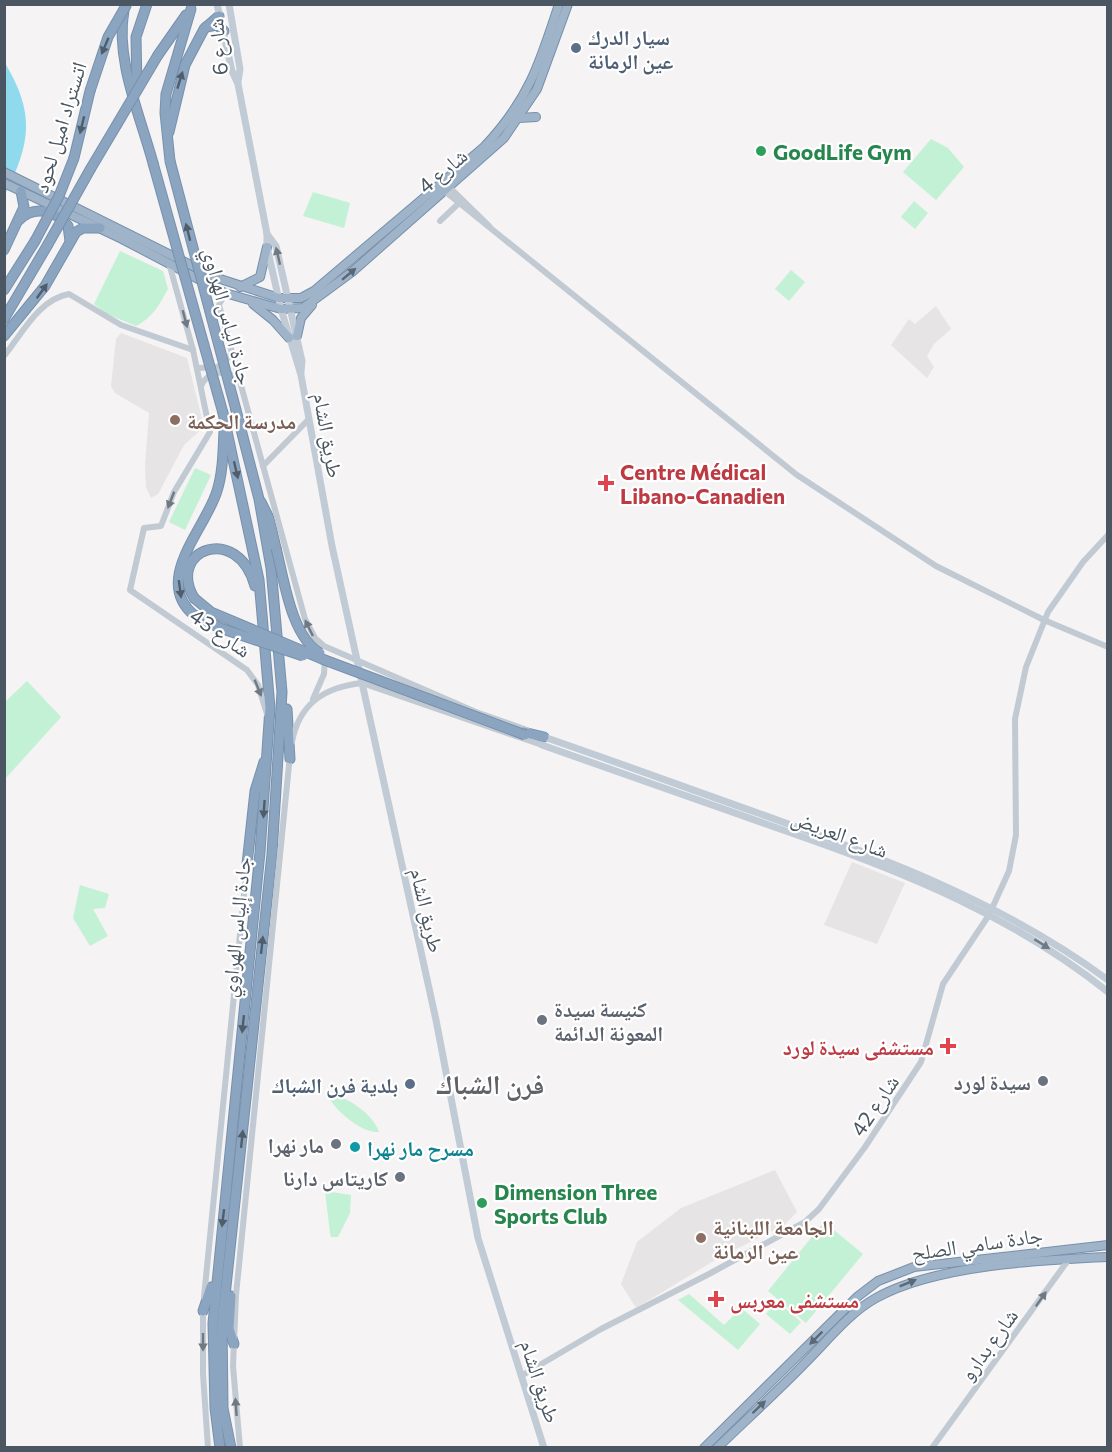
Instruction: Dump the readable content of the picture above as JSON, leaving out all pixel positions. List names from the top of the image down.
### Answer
{
  "streets": {
    "highway": [
      "اتستراد اميل لحود",
      "شارع 4",
      "جادة الياس الهراوي",
      "جادة إلياس الهراوي",
      "جادة سامي الصلح"
    ],
    "main road": ["شارع 6", "طريق الشام", "شارع العريض"],
    "street": ["شارع 43", "شارع 42", "شارع بدارو"]
  },
  "crossings": [
    ["شارع 6", "طريق الشام"],
    ["اتستراد اميل لحود", "جادة الياس الهراوي"],
    ["شارع 4", "طريق الشام"],
    ["جادة الياس الهراوي", "جادة إلياس الهراوي"],
    ["طريق الشام", "شارع 42"],
    ["شارع 43", "جادة إلياس الهراوي"],
    ["شارع العريض", "شارع 42"],
    ["جادة سامي الصلح", "شارع بدارو"]
  ],
  "one_way": ["شارع بدارو"],
  "districts": ["فرن الشباك"],
  "places": {
    "other": [
      "سيار الدرك عين الرمانة",
      "GoodLife Gym",
      "مدرسة الحكمة",
      "كنيسة سيدة المعونة الدائمة",
      "سيدة لورد",
      "بلدية فرن الشباك",
      "مار نهرا",
      "مسرح مار نهرا",
      "كاريتاس دارنا",
      "Dimension Three Sports Club",
      "الجامعة اللبنانية عين الرمانة"
    ],
    "health": ["Centre Médical Libano-Canadien", "مستشفى سيدة لورد", "مستشفى معربس"]
  }
}
